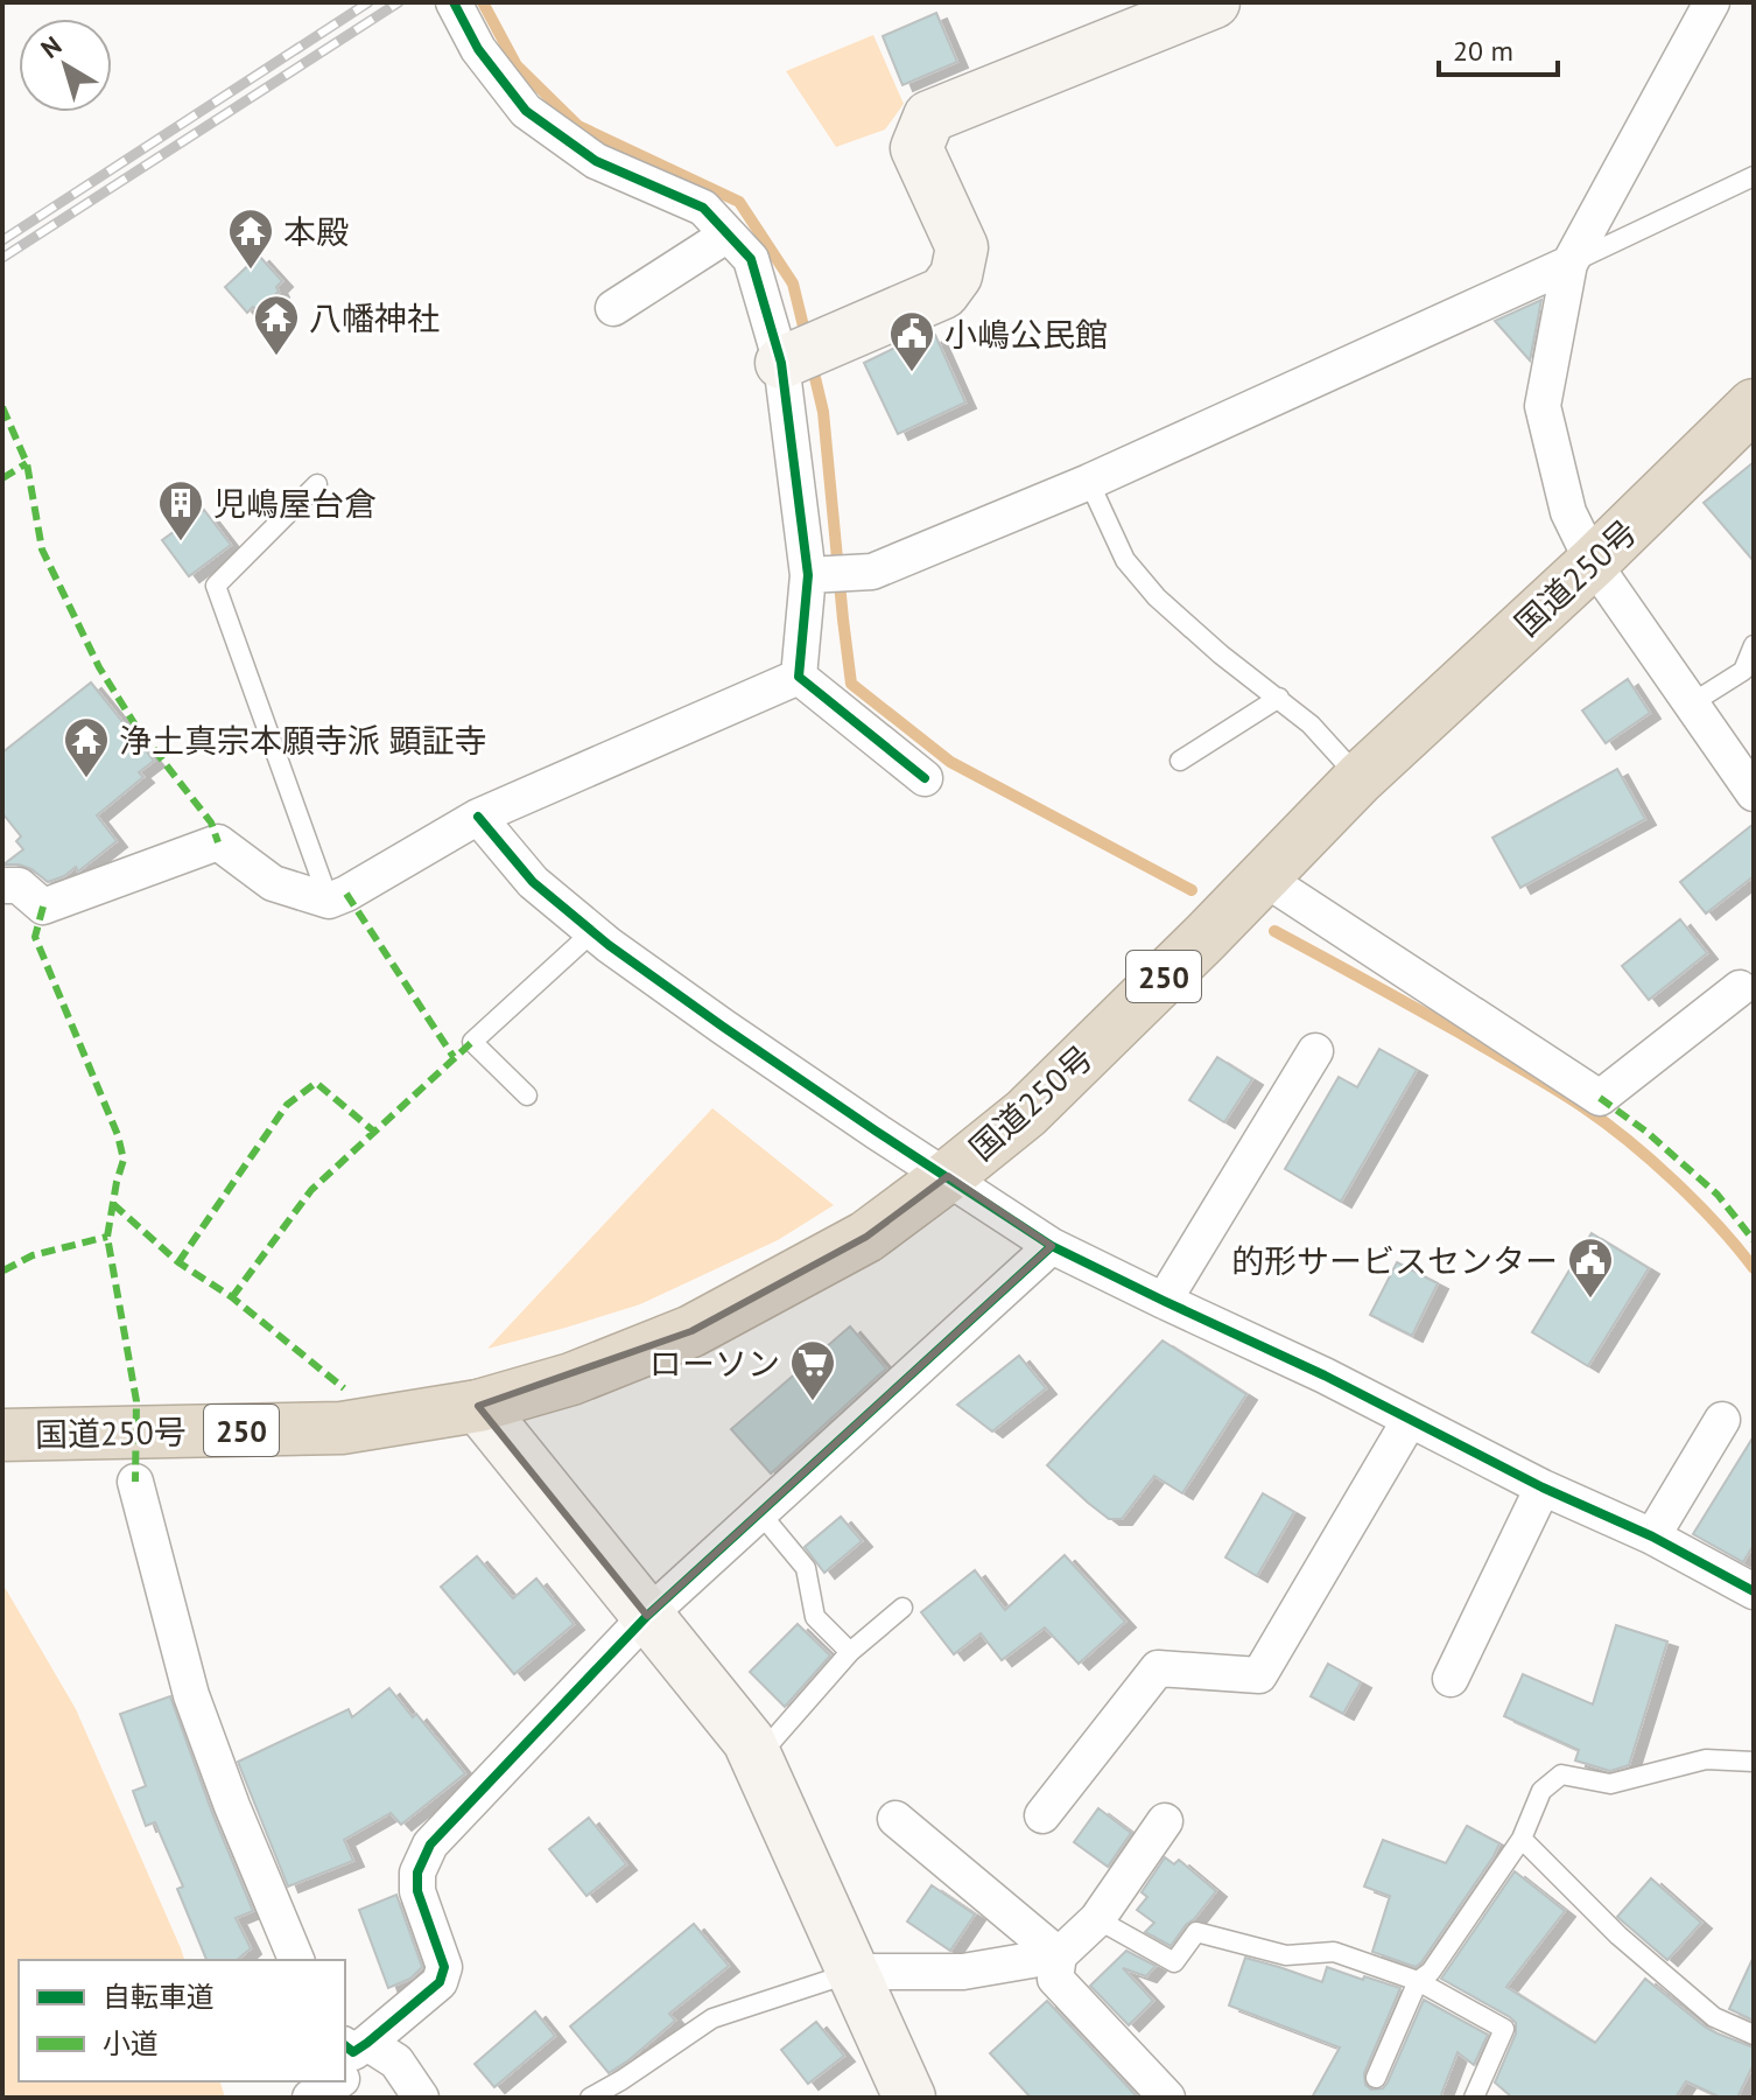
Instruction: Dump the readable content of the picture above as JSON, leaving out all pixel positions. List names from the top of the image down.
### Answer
{
  "streets": {
    "highway": ["国道250号", "250"]
  },
  "places": {
    "temple": ["本殿", "八幡神社", "浄土真宗本願寺派 顕証寺"],
    "public building": ["小嶋公民館", "的形サービスセンター"],
    "building": ["児嶋屋台倉"],
    "supermarket": ["ローソン"]
  },
  "legend": ["自転車道", "小道"],
  "scale_bar": "20 m",
  "north": "top left"
}
